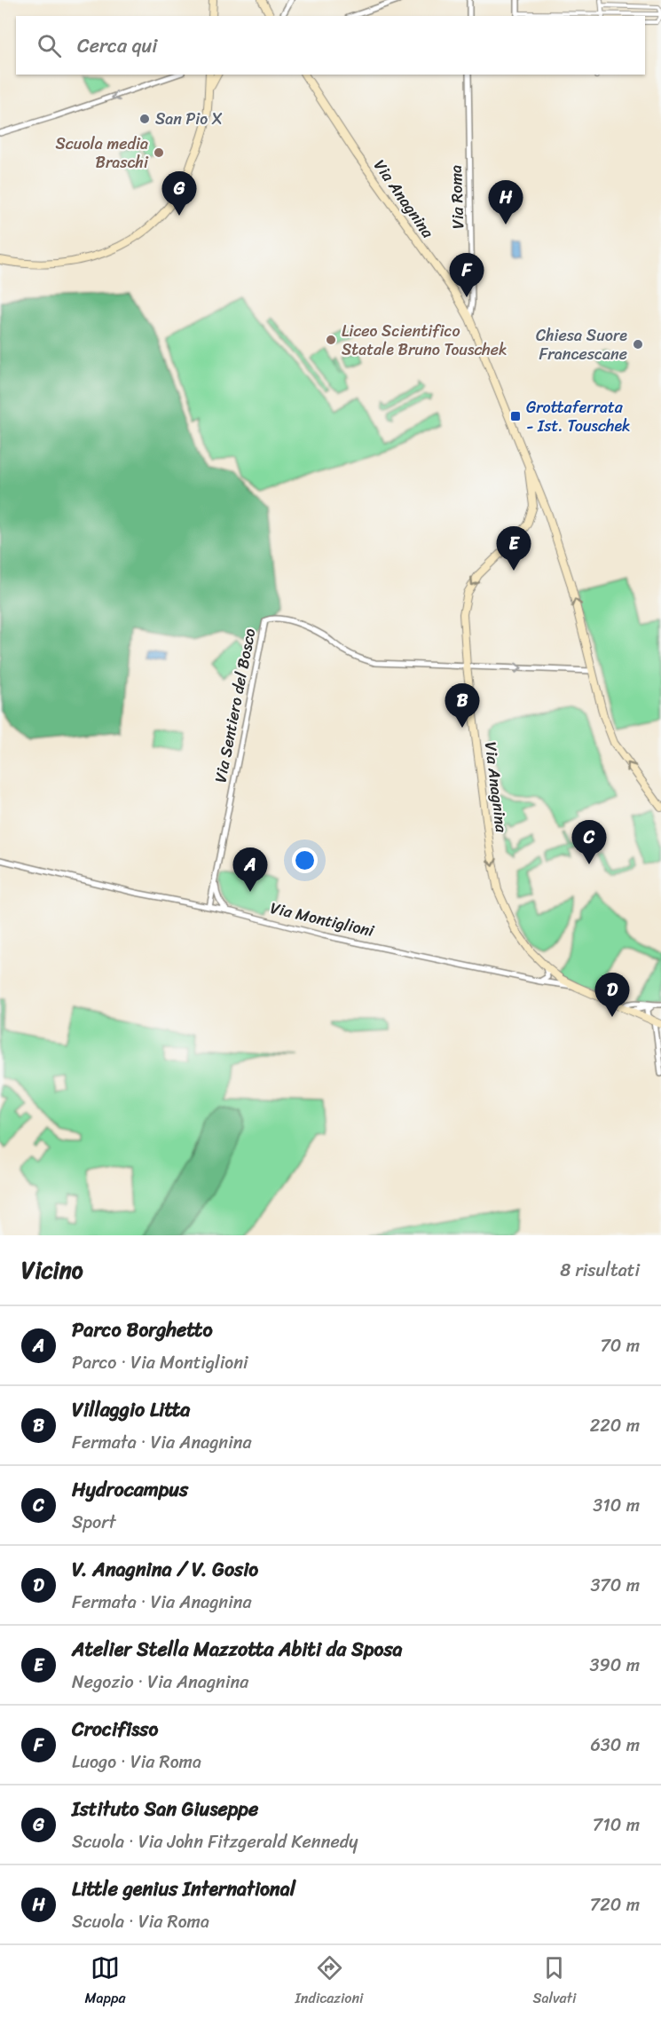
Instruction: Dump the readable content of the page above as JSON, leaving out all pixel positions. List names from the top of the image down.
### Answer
{
  "streets": {
    "main road": ["Via Anagnina"],
    "street": ["Via Roma", "Via Sentiero del Bosco", "Via Montiglioni"]
  },
  "crossings": [
    ["Via Roma", "Via Anagnina"],
    ["Via Anagnina", "Via Sentiero del Bosco"],
    ["Via Anagnina", "Via Montiglioni"],
    ["Via Sentiero del Bosco", "Via Montiglioni"]
  ],
  "places": {
    "other": [
      "San Pio X",
      "Scuola media Braschi",
      "Liceo Scientifico Statale Bruno Touschek",
      "Chiesa Suore Francescane"
    ],
    "transit": ["Grottaferrata - Ist. Touschek"]
  },
  "page": {
    "search": "Cerca qui",
    "pins": [
      "G",
      "H",
      "F",
      "E",
      "B",
      "C",
      "A",
      "D"
    ],
    "heading": ["Vicino", "8 risultati"],
    "list": [
      {
        "mark": "A",
        "name": "Parco Borghetto",
        "note": "Parco · Via Montiglioni",
        "value": "70 m"
      },
      {
        "mark": "B",
        "name": "Villaggio Litta",
        "note": "Fermata · Via Anagnina",
        "value": "220 m"
      },
      {
        "mark": "C",
        "name": "Hydrocampus",
        "note": "Sport",
        "value": "310 m"
      },
      {
        "mark": "D",
        "name": "V. Anagnina / V. Gosio",
        "note": "Fermata · Via Anagnina",
        "value": "370 m"
      },
      {
        "mark": "E",
        "name": "Atelier Stella Mazzotta Abiti da Sposa",
        "note": "Negozio · Via Anagnina",
        "value": "390 m"
      },
      {
        "mark": "F",
        "name": "Crocifisso",
        "note": "Luogo · Via Roma",
        "value": "630 m"
      },
      {
        "mark": "G",
        "name": "Istituto San Giuseppe",
        "note": "Scuola · Via John Fitzgerald Kennedy",
        "value": "710 m"
      },
      {
        "mark": "H",
        "name": "Little genius International",
        "note": "Scuola · Via Roma",
        "value": "720 m"
      }
    ],
    "nav": ["Mappa", "Indicazioni", "Salvati"]
  }
}
